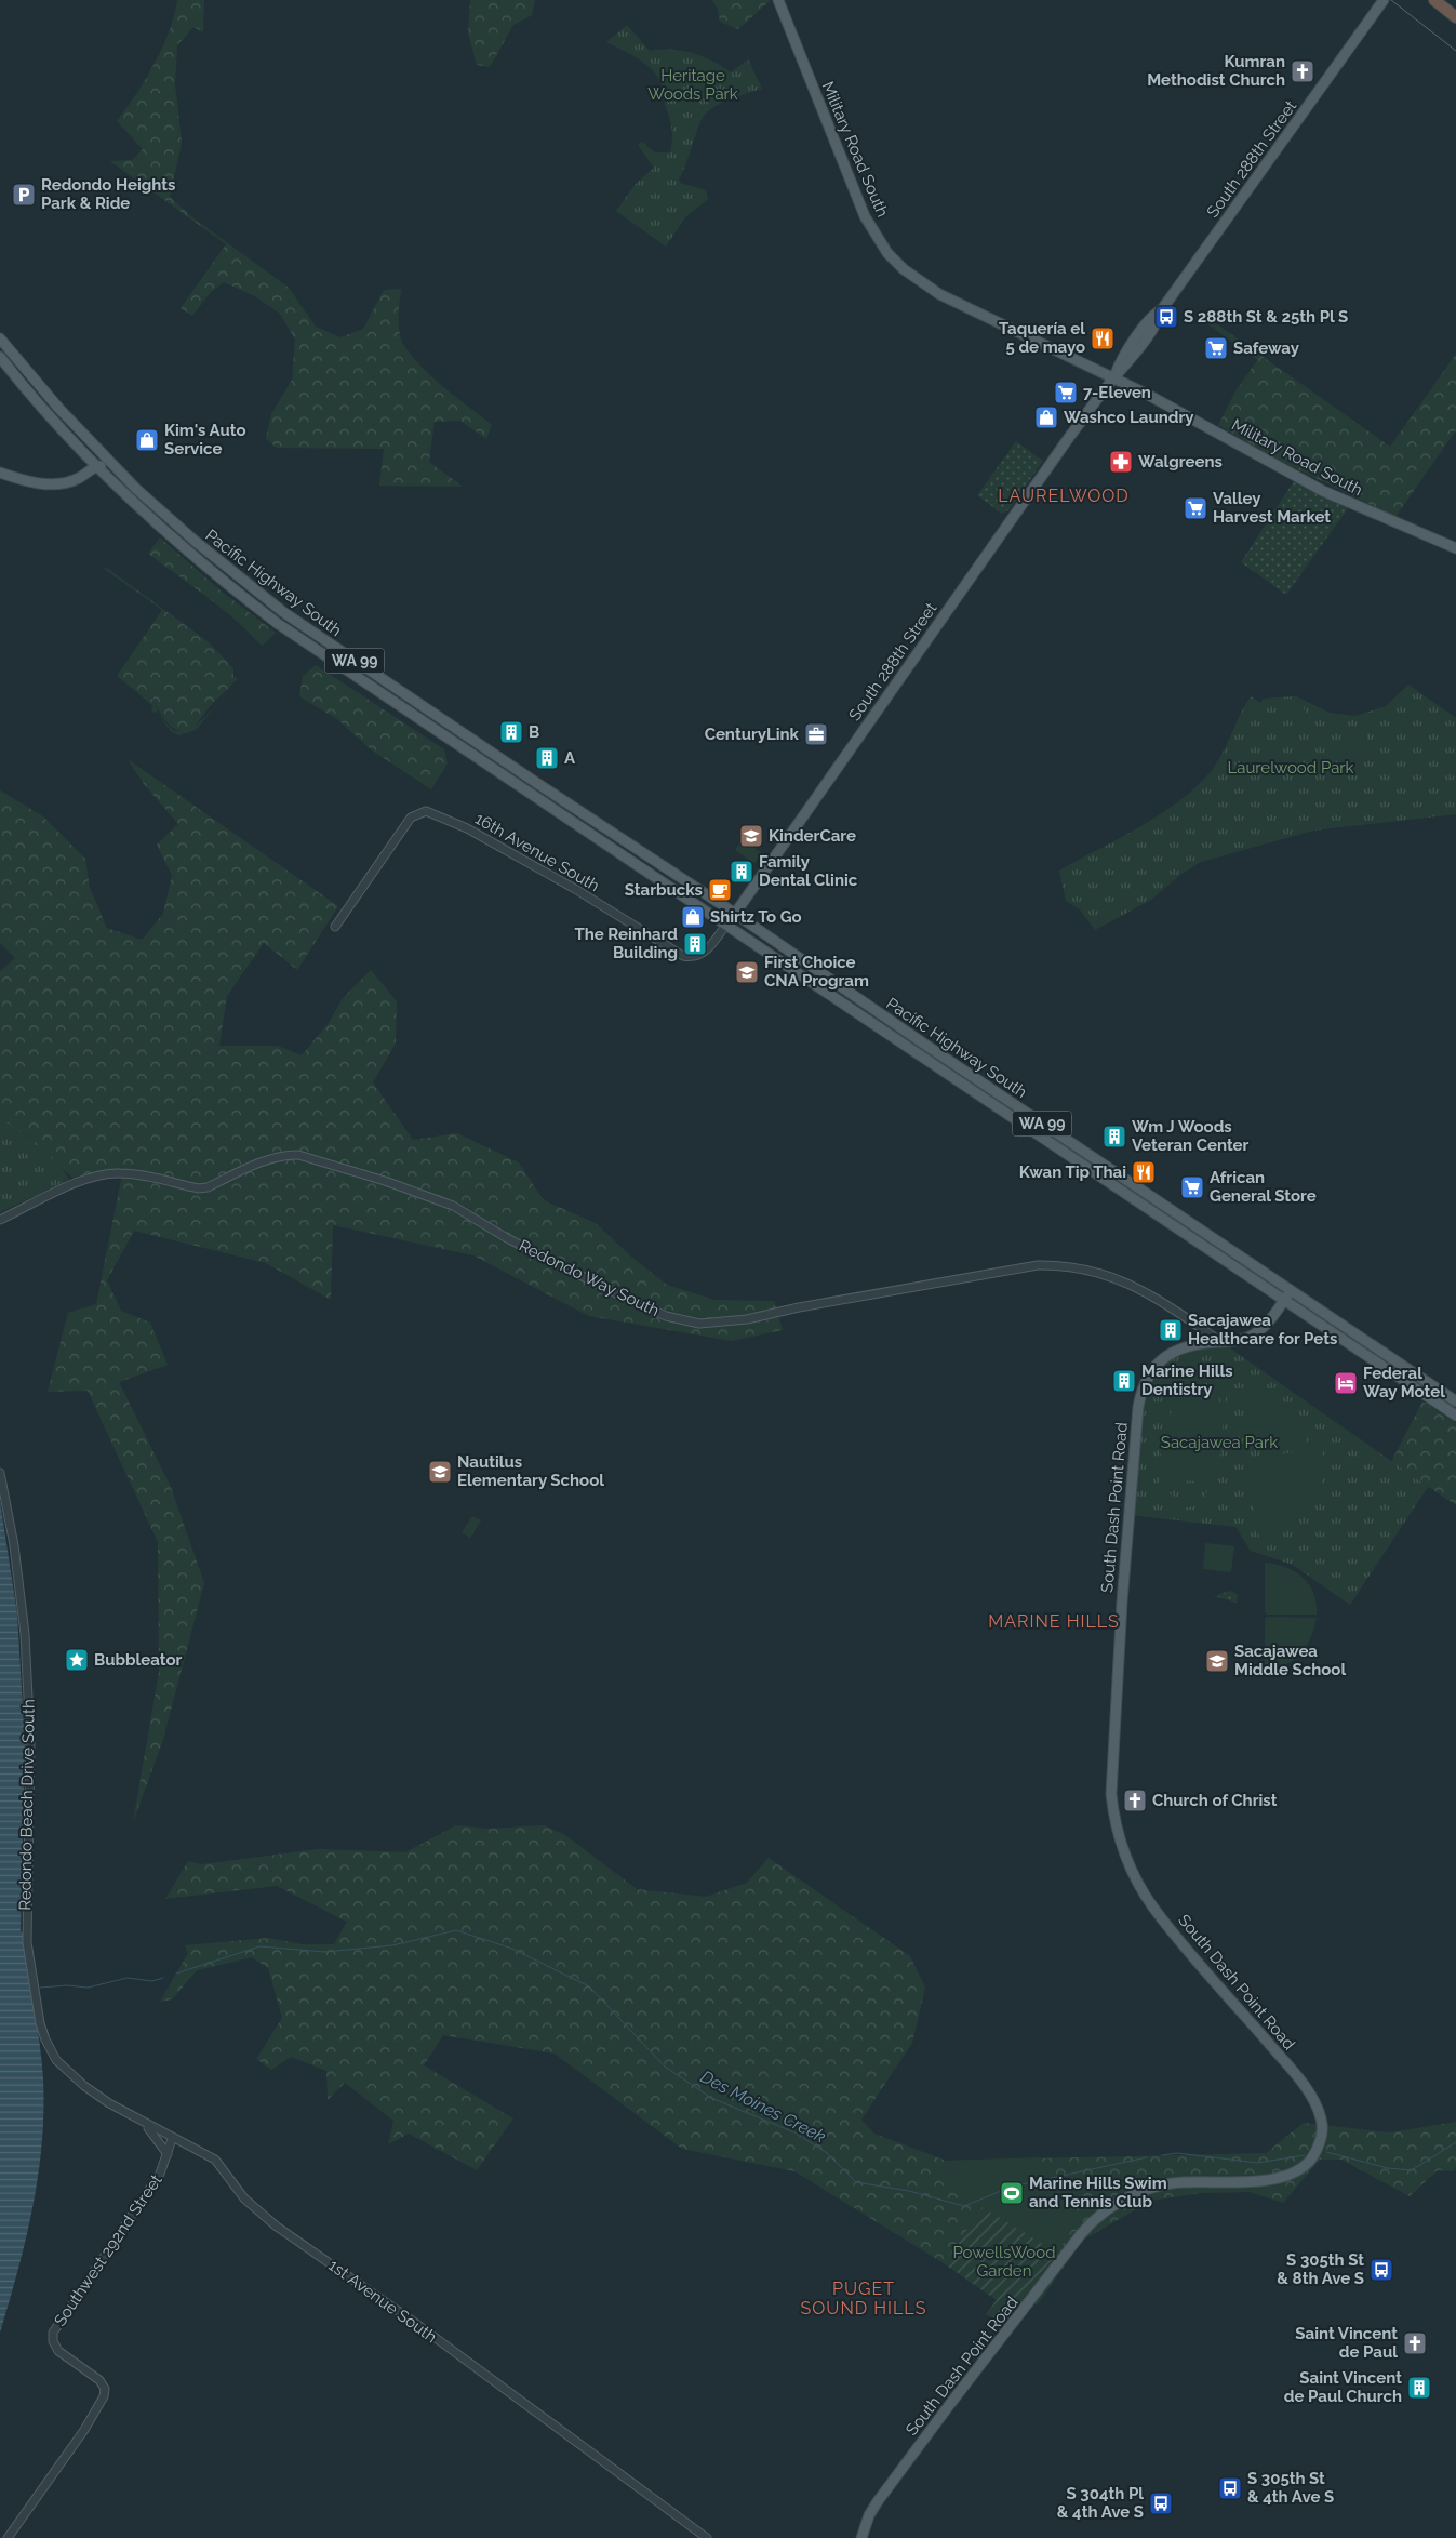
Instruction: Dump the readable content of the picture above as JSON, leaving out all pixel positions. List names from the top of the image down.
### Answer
{
  "streets": {
    "main road": [
      "Military Road South",
      "South 288th Street",
      "Pacific Highway South",
      "WA 99",
      "South Dash Point Road"
    ],
    "street": [
      "16th Avenue South",
      "Redondo Way South",
      "Redondo Beach Drive South",
      "Southwest 292nd Street",
      "1st Avenue South"
    ]
  },
  "crossings": [
    ["Military Road South", "South 288th Street"],
    ["South 288th Street", "Pacific Highway South"],
    ["South 288th Street", "16th Avenue South"],
    ["Pacific Highway South", "South Dash Point Road"],
    ["Redondo Way South", "South Dash Point Road"],
    ["Redondo Beach Drive South", "1st Avenue South"],
    ["Southwest 292nd Street", "1st Avenue South"]
  ],
  "districts": ["LAURELWOOD", "MARINE HILLS", "PUGET SOUND HILLS"],
  "water": ["Des Moines Creek"],
  "parks": [
    "Heritage Woods Park",
    "Laurelwood Park",
    "Sacajawea Park",
    "PowellsWood Garden"
  ],
  "places": {
    "church": ["Kumran Methodist Church", "Church of Christ", "Saint Vincent de Paul"],
    "parking": ["Redondo Heights Park & Ride"],
    "bus stop": [
      "S 288th St & 25th Pl S",
      "S 305th St & 8th Ave S",
      "S 305th St & 4th Ave S",
      "S 304th Pl & 4th Ave S"
    ],
    "restaurant": ["Taquería el 5 de mayo", "Kwan Tip Thai"],
    "supermarket": [
      "Safeway",
      "7-Eleven",
      "Valley Harvest Market",
      "African General Store"
    ],
    "shop": ["Washco Laundry", "Kim's Auto Service", "Shirtz To Go"],
    "pharmacy": ["Walgreens"],
    "building": [
      "B",
      "A",
      "Family Dental Clinic",
      "The Reinhard Building",
      "Wm J Woods Veteran Center",
      "Sacajawea Healthcare for Pets",
      "Marine Hills Dentistry",
      "Saint Vincent de Paul Church"
    ],
    "office": ["CenturyLink"],
    "school or university": [
      "KinderCare",
      "First Choice CNA Program",
      "Nautilus Elementary School",
      "Sacajawea Middle School"
    ],
    "cafe": ["Starbucks"],
    "hotel": ["Federal Way Motel"],
    "place": ["Bubbleator"],
    "sports": ["Marine Hills Swim and Tennis Club"]
  }
}
